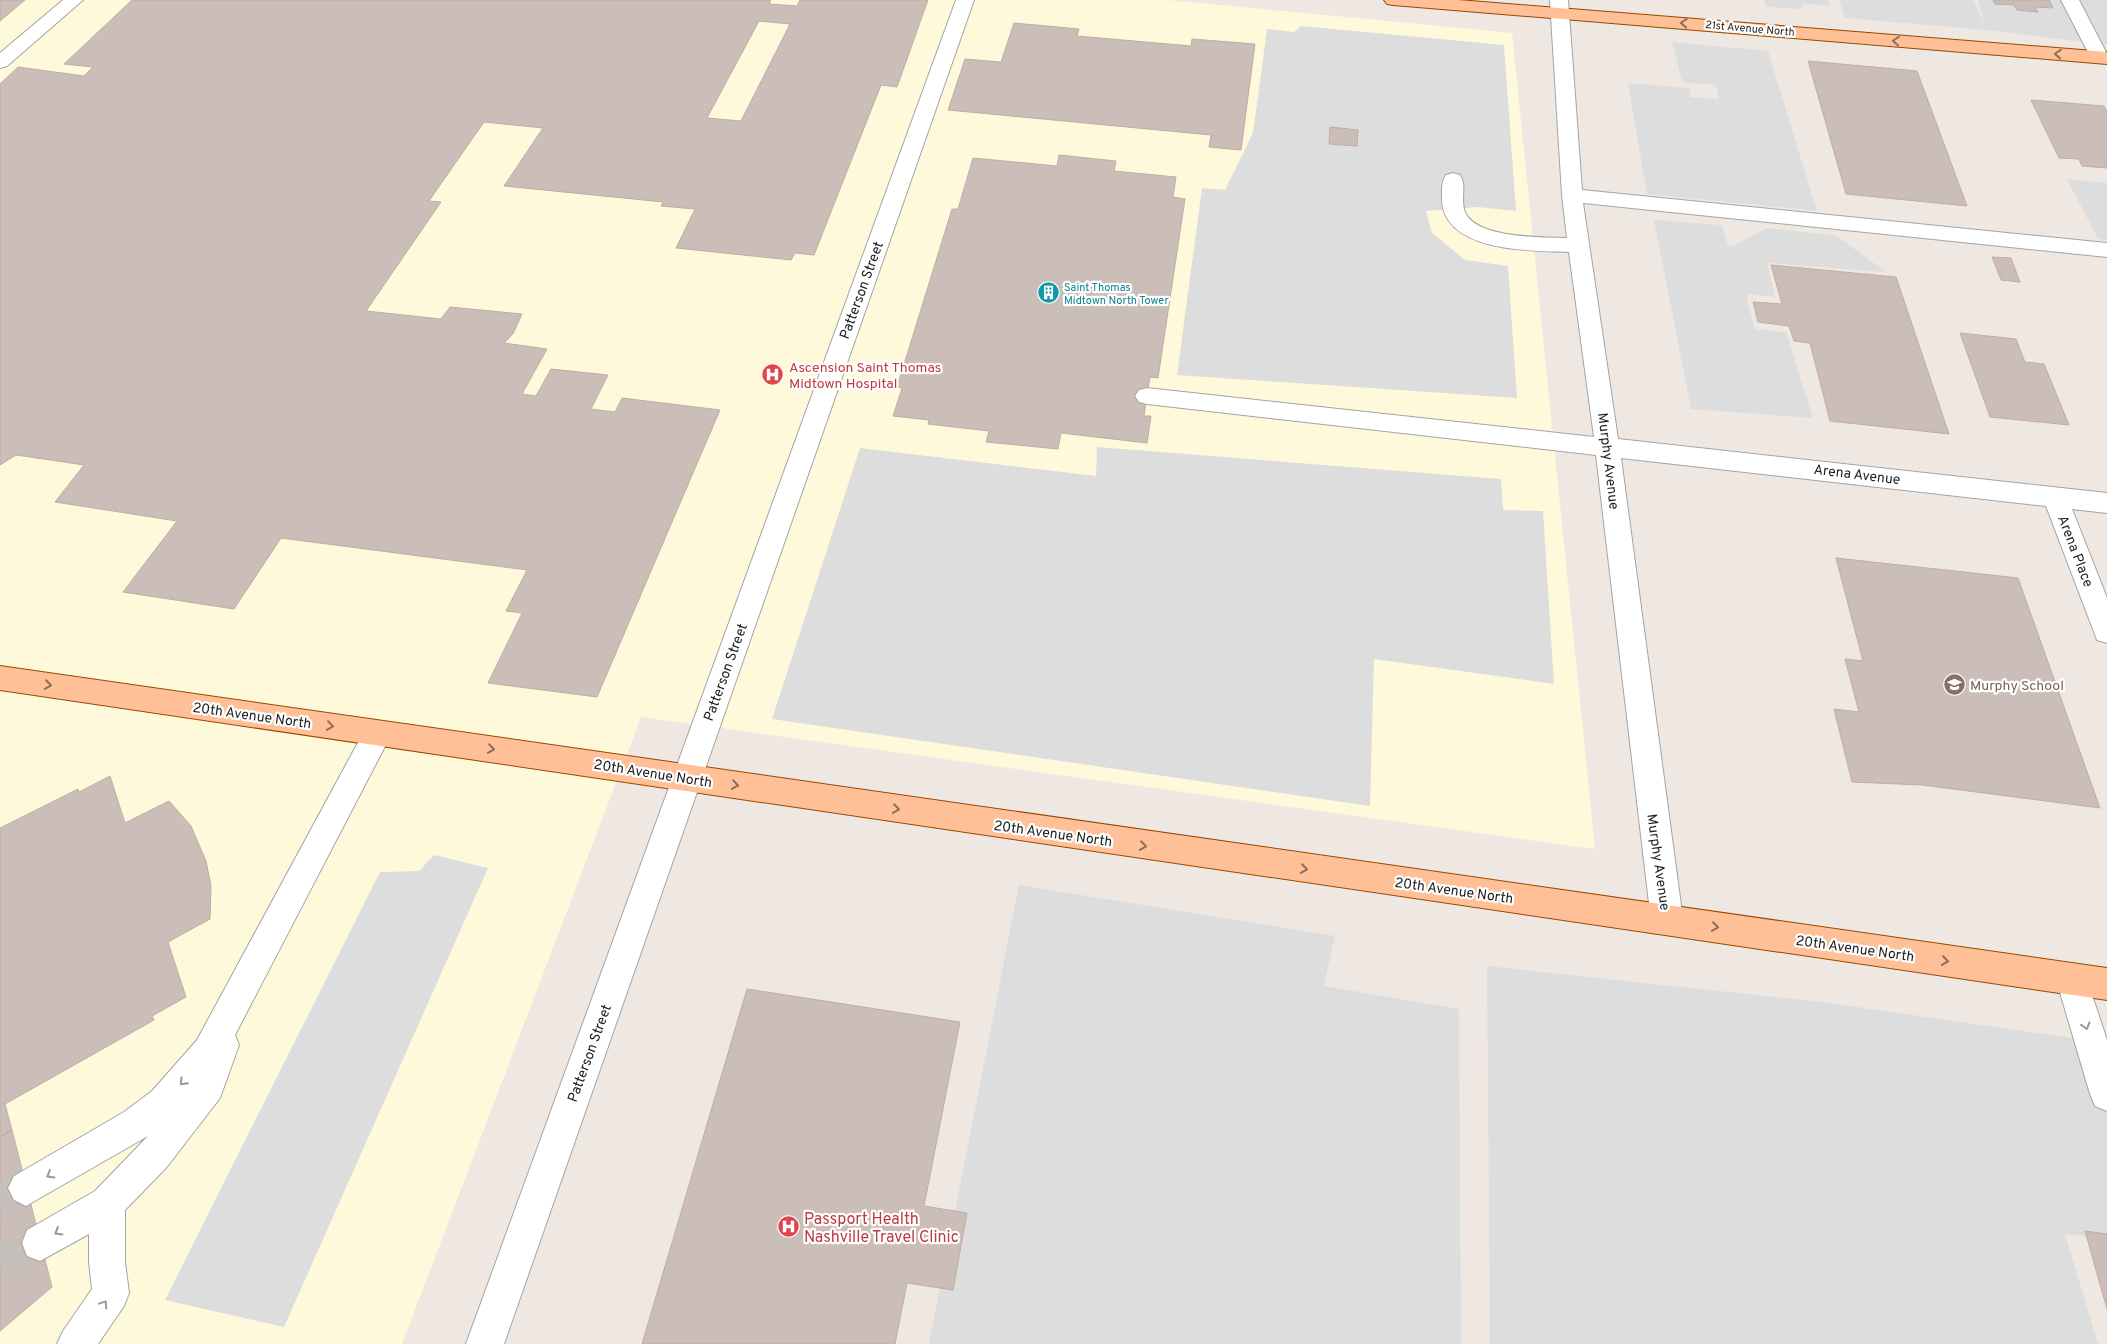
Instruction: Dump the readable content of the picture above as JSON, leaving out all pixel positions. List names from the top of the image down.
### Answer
{
  "streets": {
    "main road": ["21st Avenue North", "20th Avenue North"],
    "street": [
      "Patterson Street",
      "Murphy Avenue",
      "Arena Avenue",
      "Arena Place"
    ]
  },
  "crossings": [
    ["21st Avenue North", "Murphy Avenue"],
    ["Patterson Street", "20th Avenue North"],
    ["Murphy Avenue", "Arena Avenue"],
    ["Murphy Avenue", "20th Avenue North"],
    ["Arena Avenue", "Arena Place"]
  ],
  "one_way": ["21st Avenue North", "20th Avenue North"],
  "places": {
    "building": ["Saint Thomas Midtown North Tower"],
    "hospital": ["Ascension Saint Thomas Midtown Hospital", "Passport Health Nashville Travel Clinic"],
    "school or university": ["Murphy School"]
  }
}
